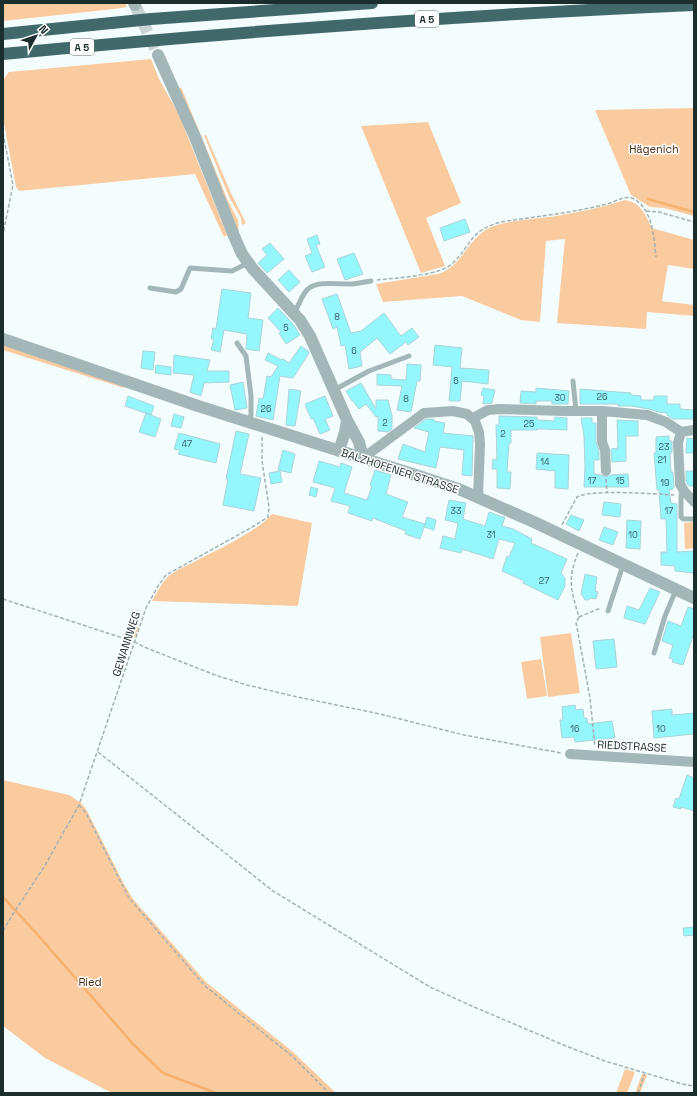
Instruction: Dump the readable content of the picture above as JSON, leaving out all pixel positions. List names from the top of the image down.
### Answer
{
  "streets": {
    "highway": ["A 5"],
    "street": ["BALZHOFENER STRASSE", "RIEDSTRASSE"],
    "path": ["GEWANNWEG"]
  },
  "crossings": [
    ["BALZHOFENER STRASSE", "GEWANNWEG"]
  ],
  "parks": ["Hägenich", "Ried"],
  "house_numbers": [
    "8",
    "5",
    "6",
    "6",
    "26",
    "30",
    "8",
    "26",
    "2",
    "25",
    "2",
    "47",
    "23",
    "21",
    "14",
    "17",
    "15",
    "19",
    "33",
    "17",
    "31",
    "10",
    "27",
    "16",
    "10"
  ],
  "north": "top right"
}
